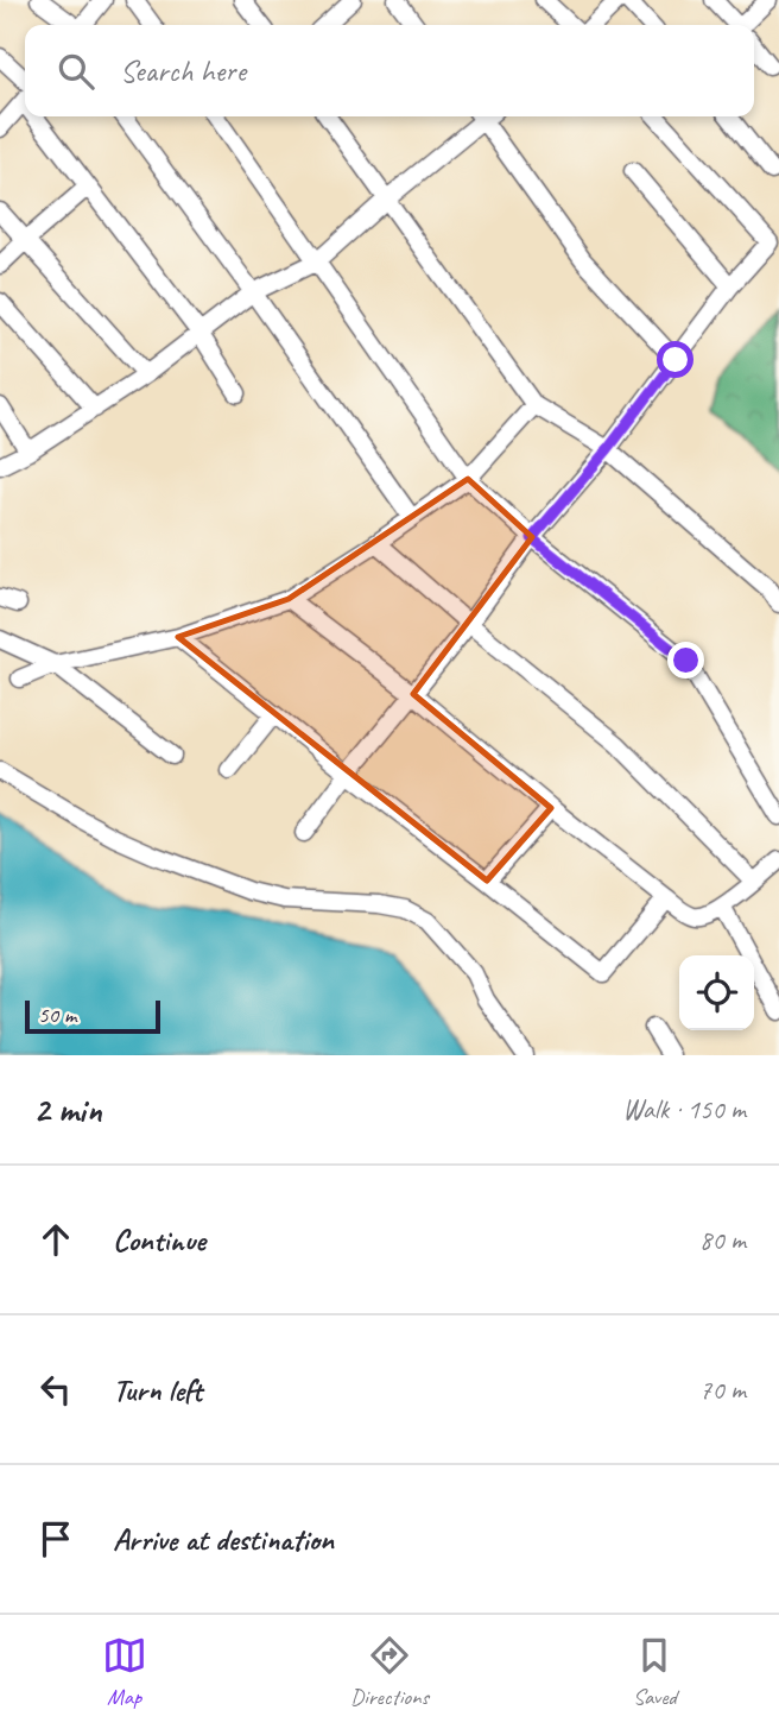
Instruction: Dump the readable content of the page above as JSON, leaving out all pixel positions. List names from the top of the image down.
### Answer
{
  "scale_bar": "50 m",
  "page": {
    "search": "Search here",
    "scale": "50 m",
    "heading": ["2 min", "Walk · 150 m"],
    "list": [
      ["Continue", "80 m"],
      ["Turn left", "70 m"],
      "Arrive at destination"
    ],
    "nav": ["Map", "Directions", "Saved"]
  }
}
